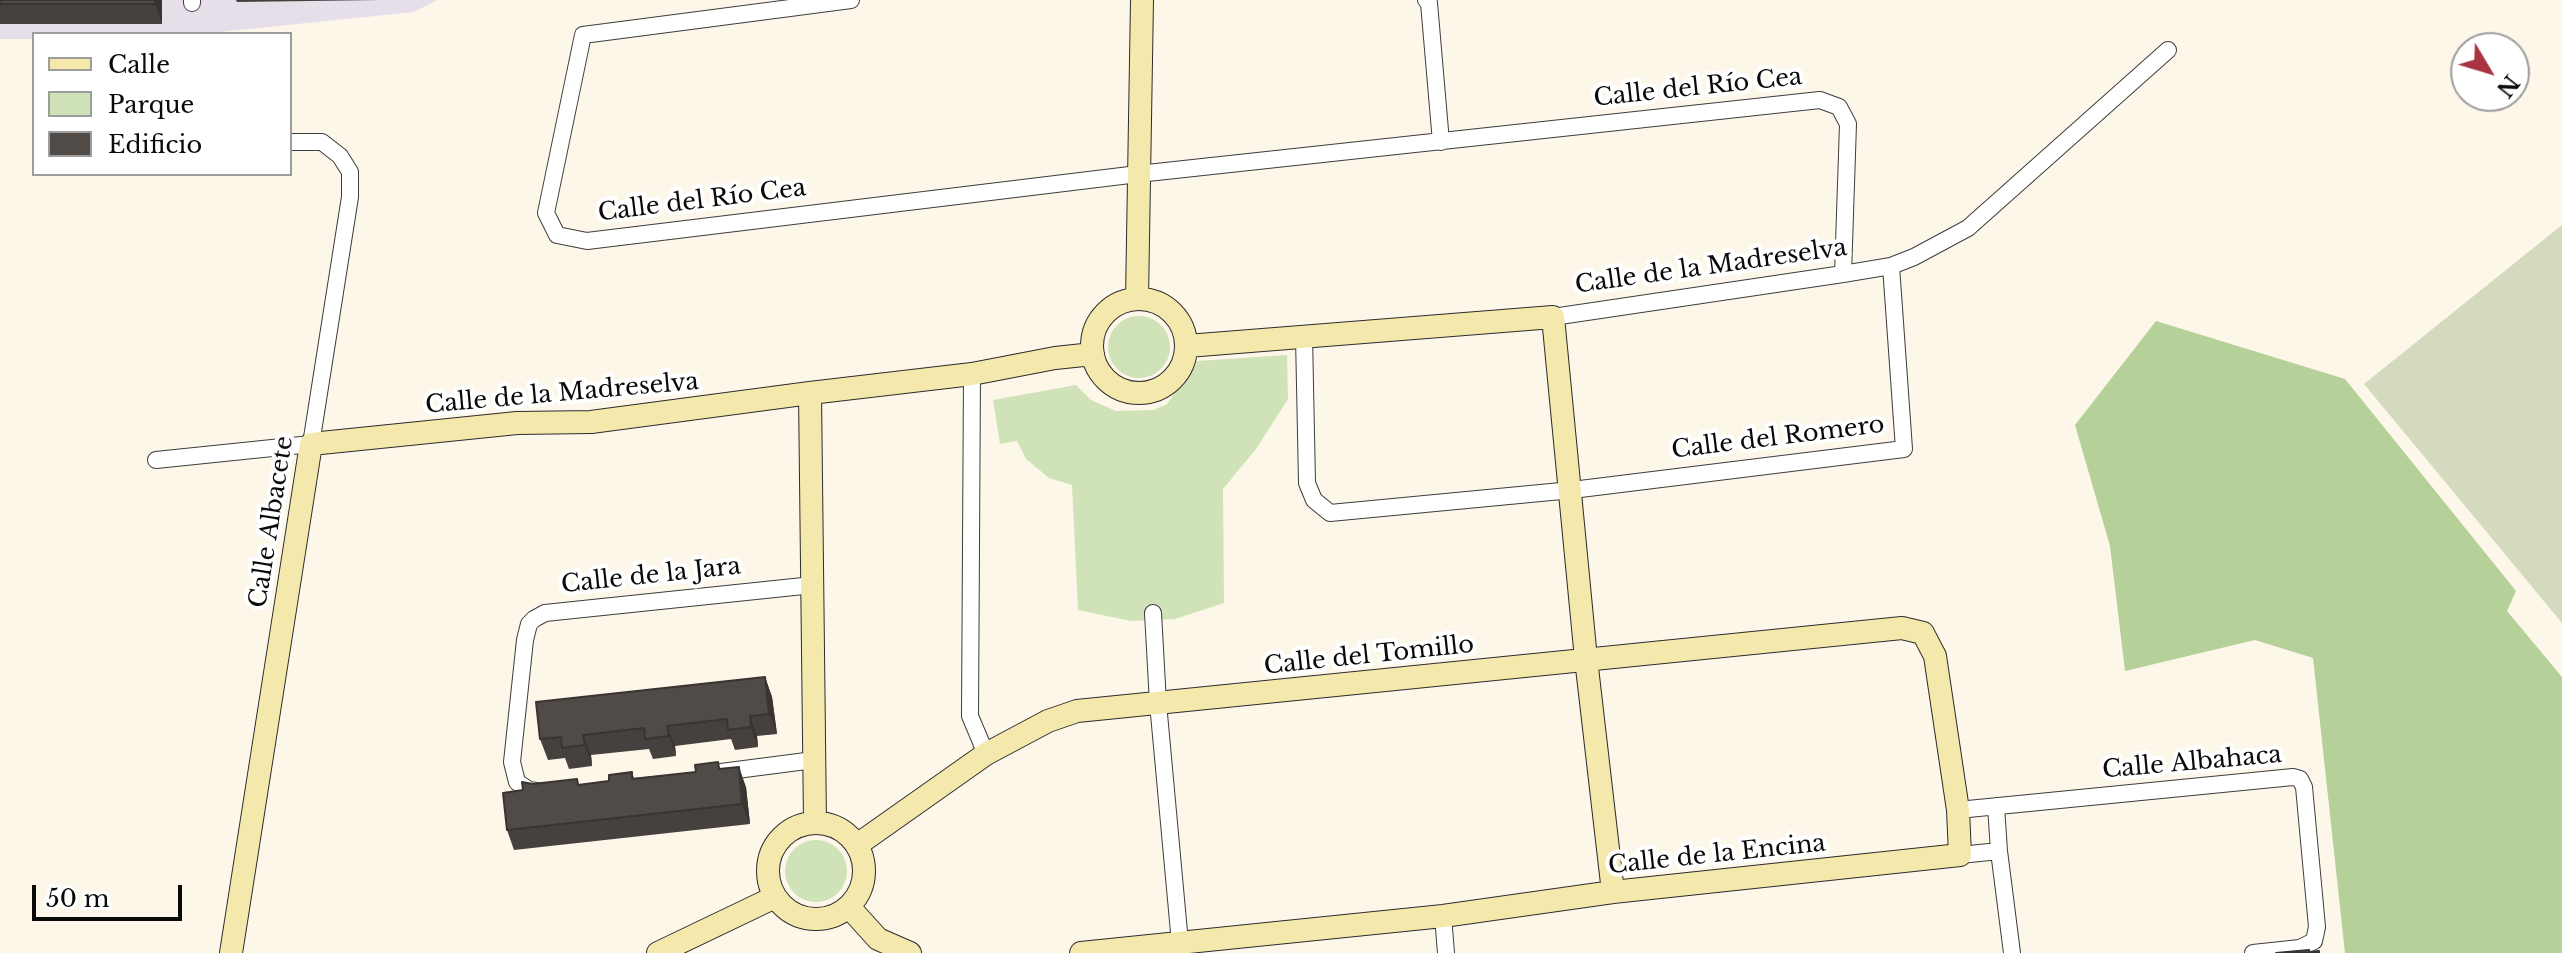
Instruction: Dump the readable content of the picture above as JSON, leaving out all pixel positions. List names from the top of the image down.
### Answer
{
  "streets": {
    "street": [
      "Calle del Río Cea",
      "Calle de la Madreselva",
      "Calle del Romero",
      "Calle Albacete",
      "Calle de la Jara",
      "Calle del Tomillo",
      "Calle Albahaca",
      "Calle de la Encina"
    ]
  },
  "crossings": [
    ["Calle del Río Cea", "Calle de la Madreselva"],
    ["Calle de la Madreselva", "Calle del Romero"],
    ["Calle de la Madreselva", "Calle Albacete"],
    ["Calle del Tomillo", "Calle Albahaca"]
  ],
  "legend": ["Calle", "Parque", "Edificio"],
  "scale_bar": "50 m",
  "north": "bottom right"
}
